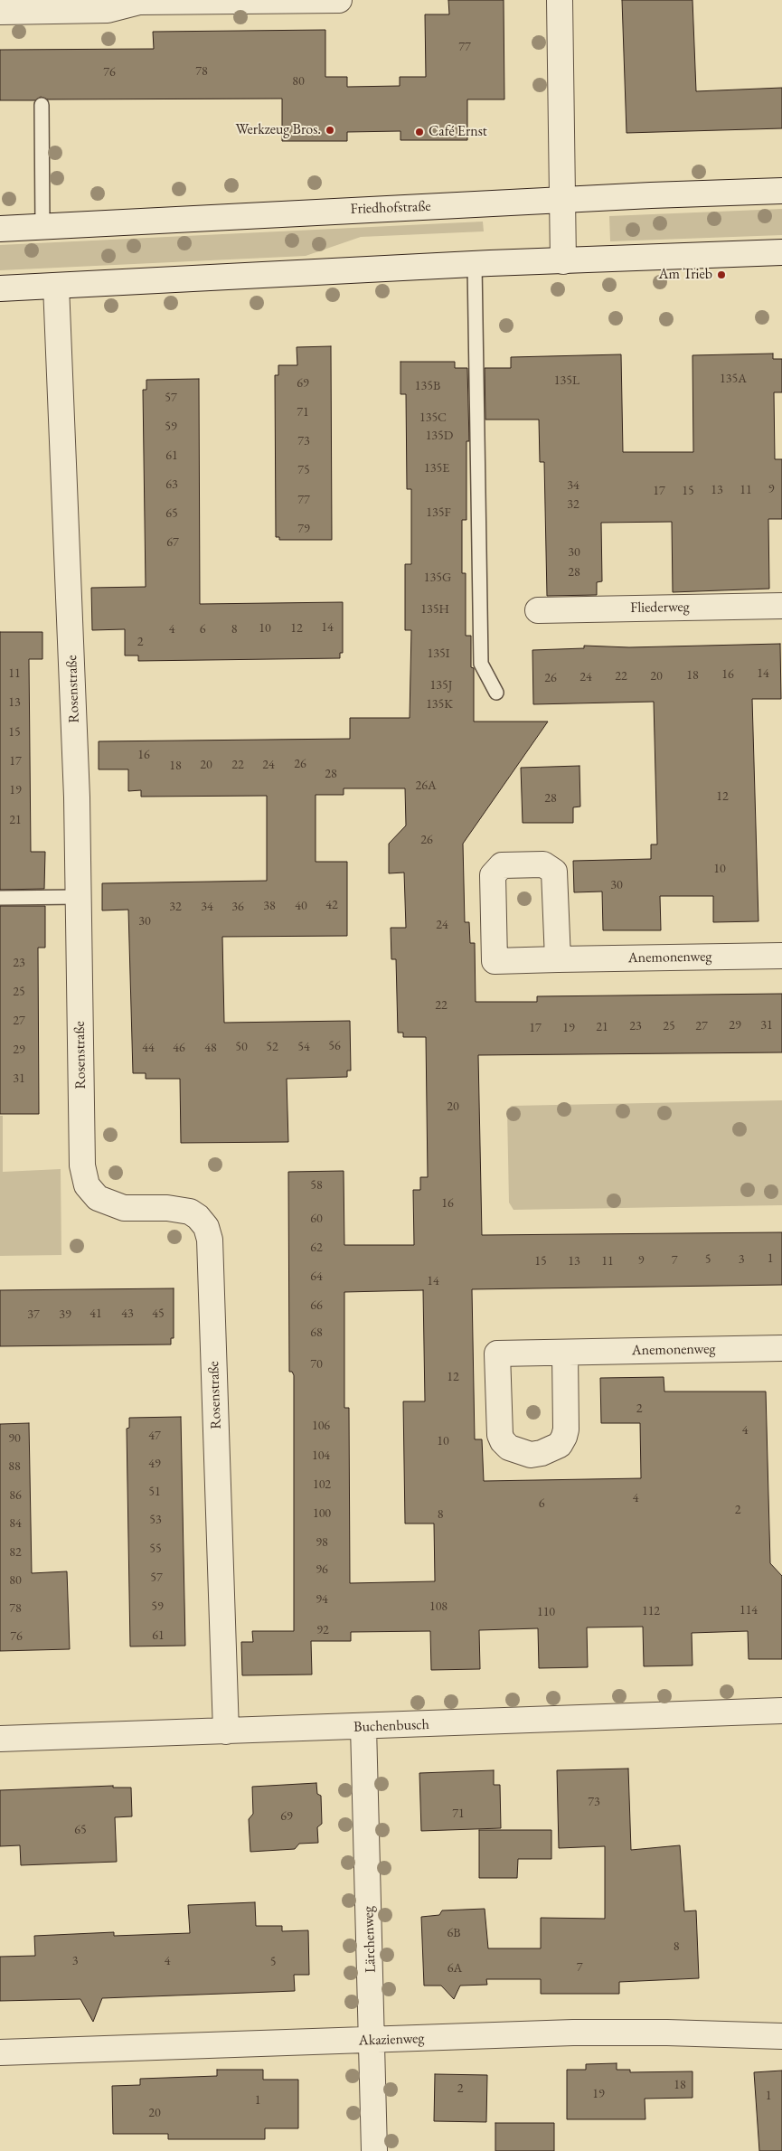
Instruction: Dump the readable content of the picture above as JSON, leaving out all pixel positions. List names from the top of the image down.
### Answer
{
  "streets": {
    "street": [
      "Friedhofstraße",
      "Fliederweg",
      "Rosenstraße",
      "Anemonenweg",
      "Buchenbusch",
      "Lärchenweg",
      "Akazienweg"
    ]
  },
  "crossings": [
    ["Rosenstraße", "Buchenbusch"],
    ["Buchenbusch", "Lärchenweg"],
    ["Lärchenweg", "Akazienweg"]
  ],
  "places": ["Werkzeug Bros.", "Café Ernst", "Am Trieb"],
  "house_numbers": [
    "77",
    "78",
    "76",
    "80",
    "135A",
    "135L",
    "69",
    "135B",
    "57",
    "71",
    "135C",
    "59",
    "135D",
    "73",
    "61",
    "135E",
    "75",
    "63",
    "34",
    "9",
    "13",
    "11",
    "17",
    "15",
    "77",
    "32",
    "135F",
    "65",
    "79",
    "67",
    "30",
    "28",
    "135G",
    "135H",
    "14",
    "10",
    "12",
    "4",
    "6",
    "8",
    "2",
    "135I",
    "11",
    "14",
    "16",
    "18",
    "22",
    "20",
    "24",
    "26",
    "135J",
    "13",
    "135K",
    "15",
    "16",
    "17",
    "26",
    "20",
    "22",
    "24",
    "18",
    "28",
    "26A",
    "19",
    "12",
    "28",
    "21",
    "26",
    "10",
    "30",
    "42",
    "38",
    "40",
    "32",
    "34",
    "36",
    "30",
    "24",
    "23",
    "25",
    "22",
    "27",
    "29",
    "31",
    "23",
    "25",
    "27",
    "21",
    "17",
    "19",
    "56",
    "50",
    "52",
    "54",
    "44",
    "46",
    "48",
    "29",
    "31",
    "20",
    "58",
    "16",
    "60",
    "62",
    "1",
    "5",
    "3",
    "9",
    "7",
    "15",
    "13",
    "11",
    "64",
    "14",
    "66",
    "41",
    "43",
    "45",
    "37",
    "39",
    "68",
    "70",
    "12",
    "2",
    "106",
    "4",
    "47",
    "90",
    "10",
    "104",
    "49",
    "88",
    "102",
    "51",
    "86",
    "4",
    "6",
    "2",
    "100",
    "8",
    "53",
    "84",
    "98",
    "55",
    "82",
    "96",
    "57",
    "80",
    "94",
    "59",
    "108",
    "78",
    "114",
    "112",
    "110",
    "92",
    "61",
    "76",
    "73",
    "71",
    "69",
    "65",
    "6B",
    "8",
    "3",
    "4",
    "5",
    "7",
    "6A",
    "18",
    "2",
    "19",
    "1",
    "1",
    "20"
  ]
}
